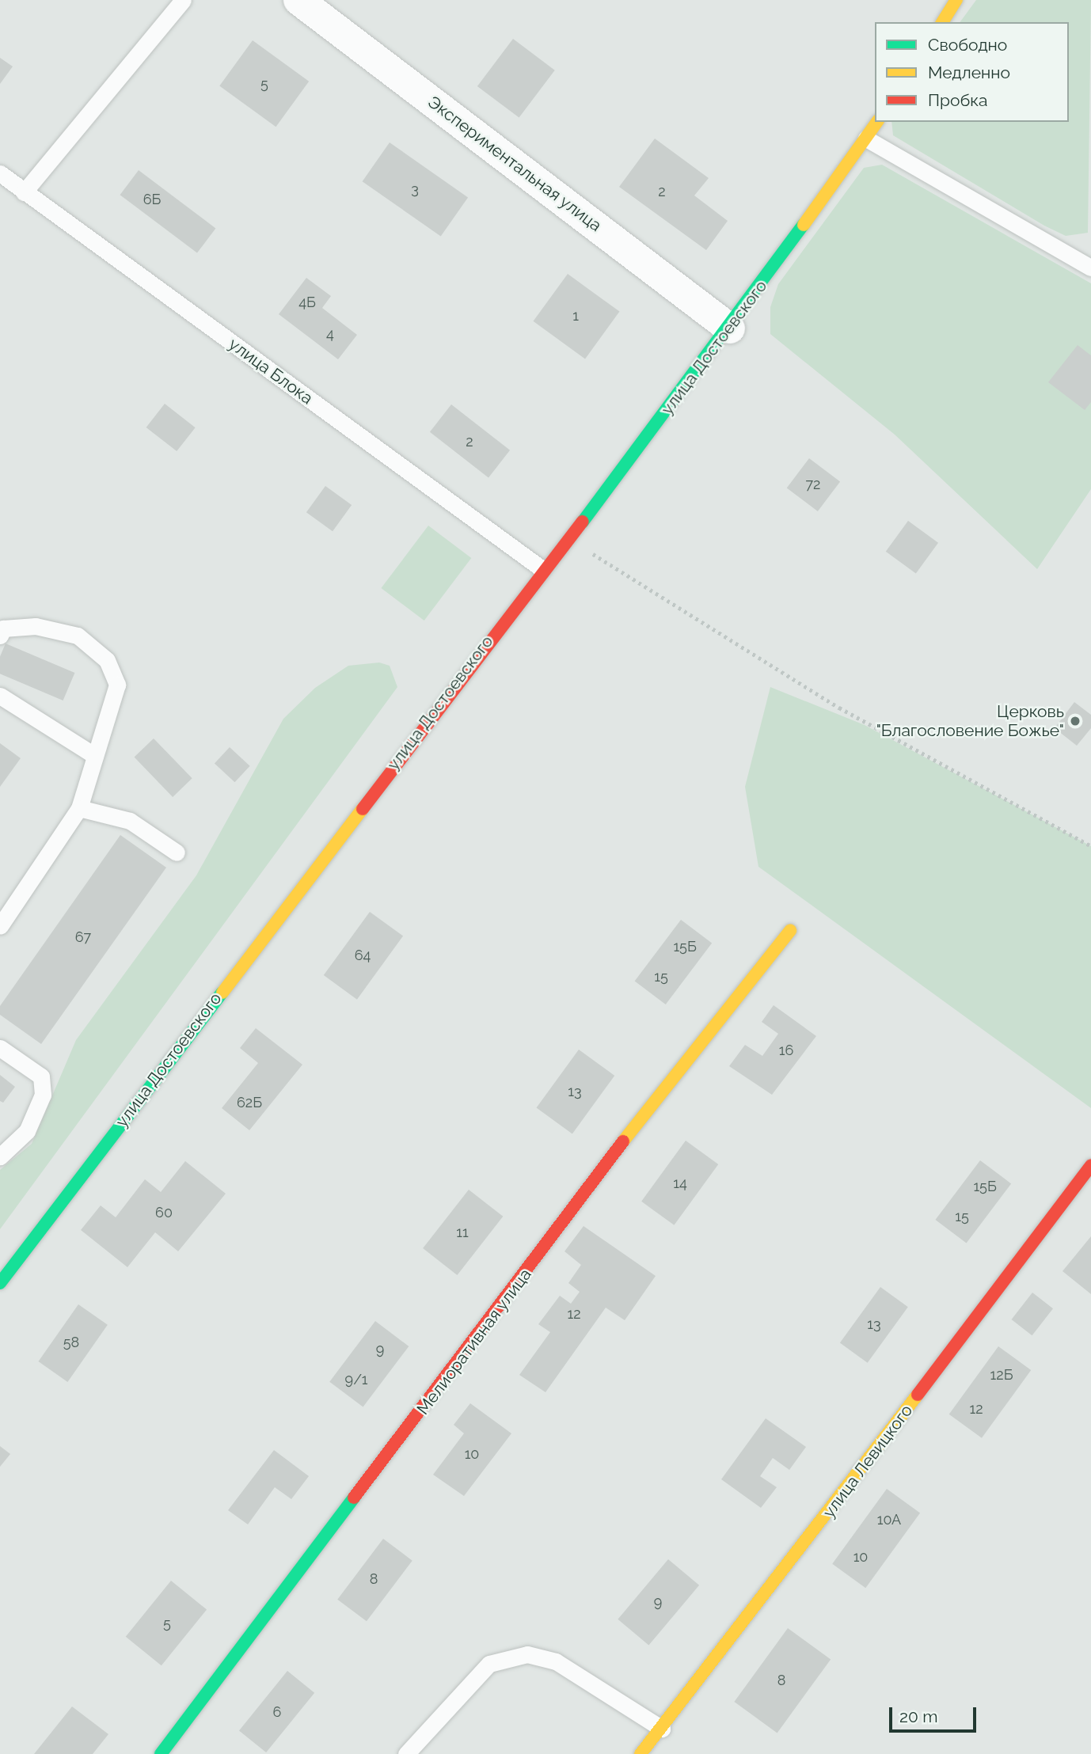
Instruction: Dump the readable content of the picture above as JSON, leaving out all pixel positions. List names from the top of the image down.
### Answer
{
  "streets": {
    "street": [
      "Экспериментальная улица",
      "улица Достоевского",
      "Мелиоративная улица",
      "улица Левицкого"
    ],
    "lane": ["улица Блока"]
  },
  "crossings": [
    ["Экспериментальная улица", "улица Достоевского"],
    ["улица Достоевского", "улица Блока"]
  ],
  "places": ["Церковь \"Благословение Божье\""],
  "house_numbers": [
    "5",
    "3",
    "2",
    "6Б",
    "4Б",
    "1",
    "4",
    "2",
    "72",
    "67",
    "15Б",
    "64",
    "15",
    "16",
    "13",
    "62Б",
    "14",
    "15Б",
    "60",
    "15",
    "11",
    "12",
    "13",
    "58",
    "9",
    "12Б",
    "9/1",
    "12",
    "10",
    "10А",
    "10",
    "8",
    "9",
    "5",
    "8",
    "6"
  ],
  "legend": ["Свободно", "Медленно", "Пробка"],
  "scale_bar": "20 m"
}
